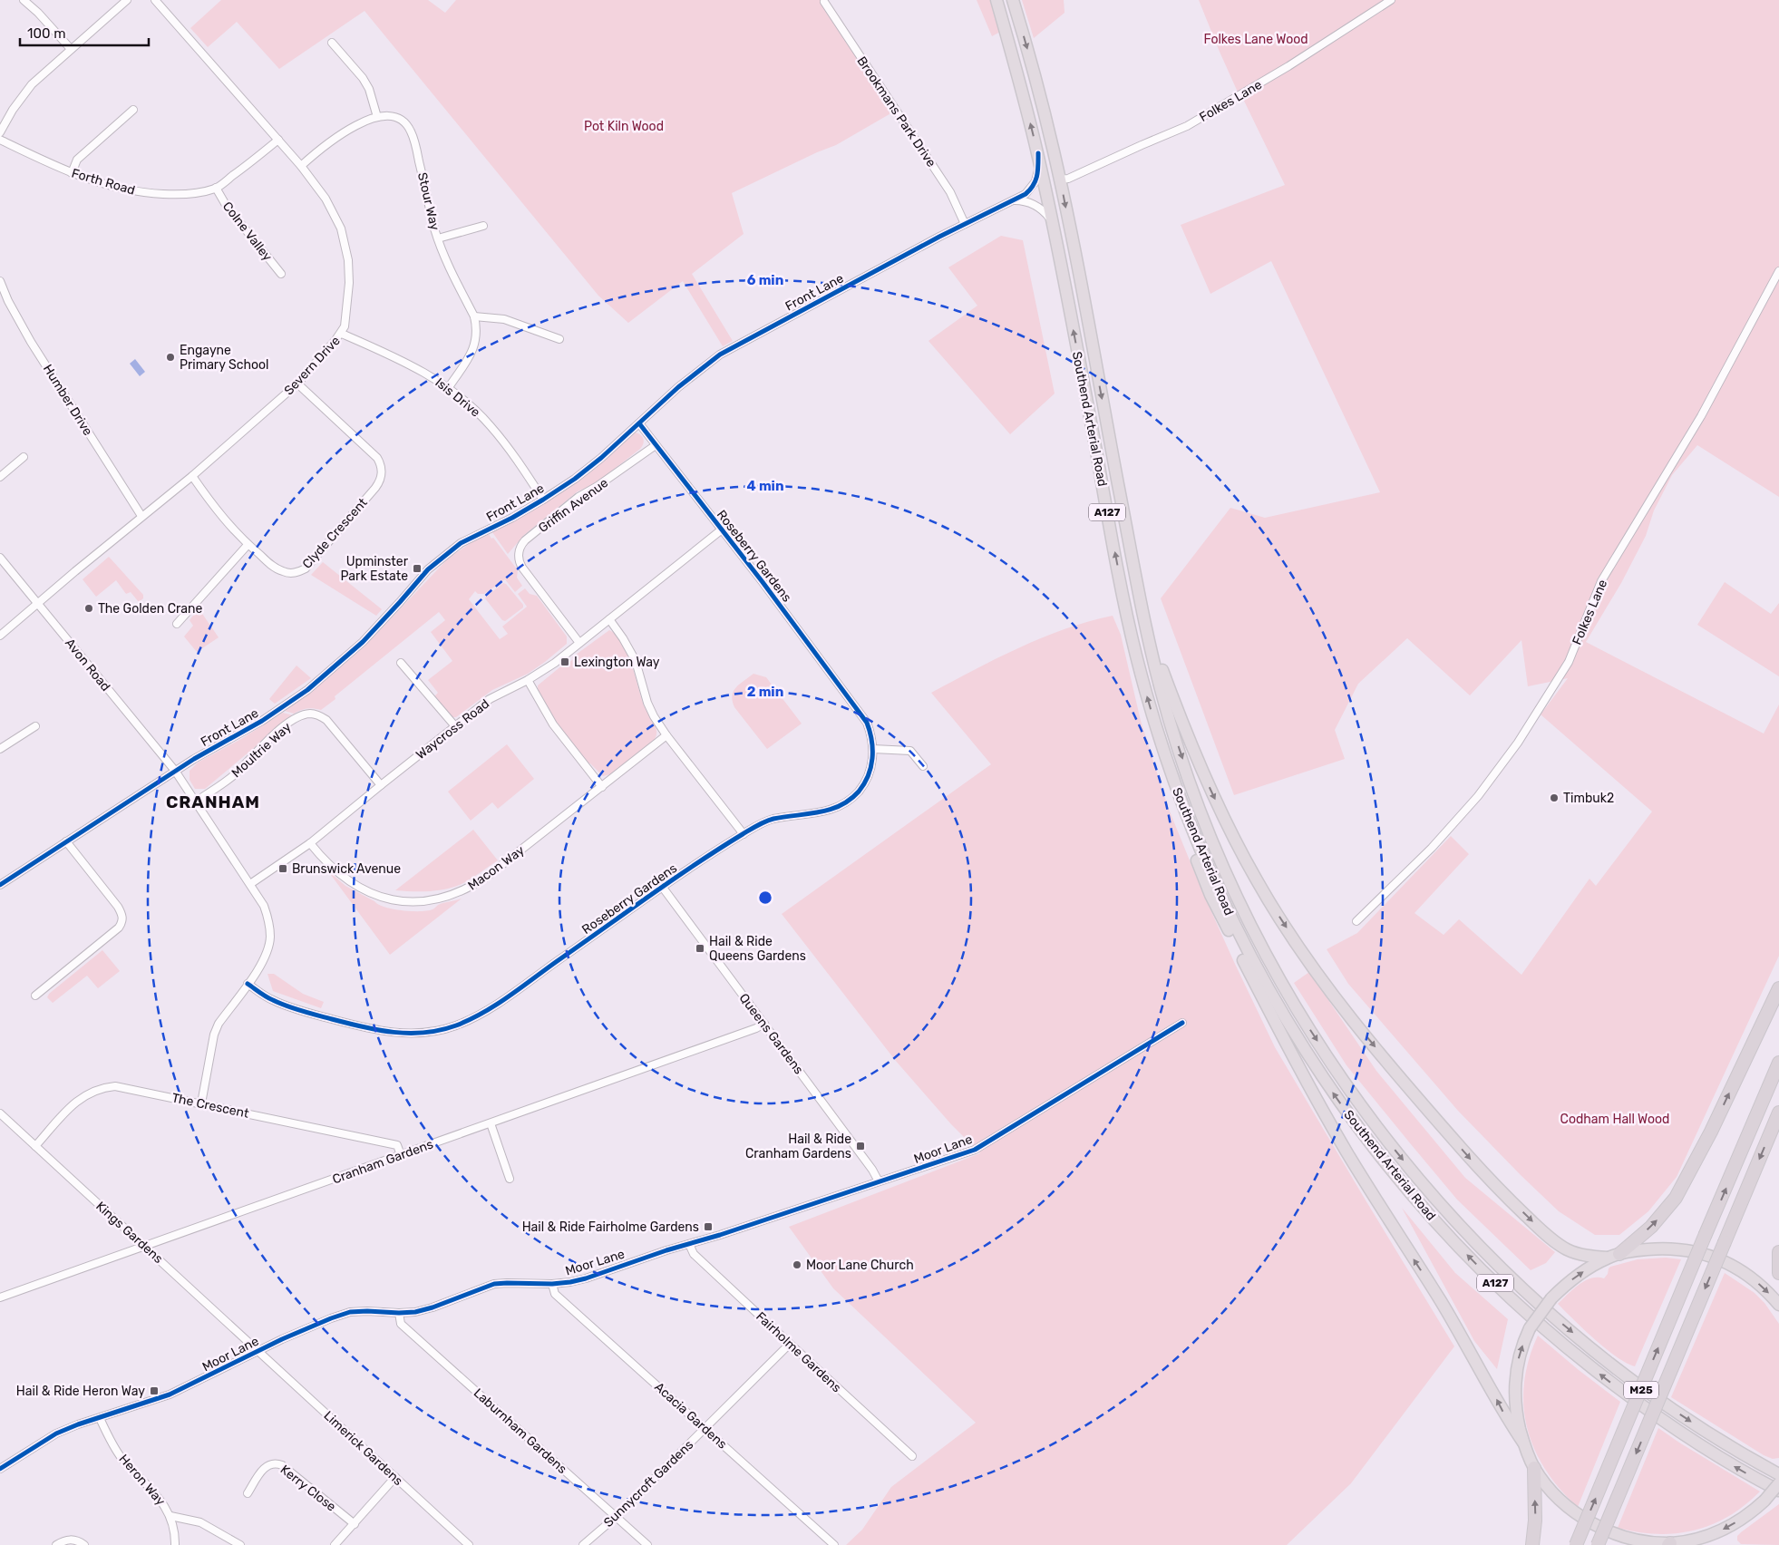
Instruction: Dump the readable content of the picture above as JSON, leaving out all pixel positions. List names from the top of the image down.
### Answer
{
  "streets": {
    "highway": ["Southend Arterial Road", "A127", "M25"],
    "street": [
      "Folkes Lane",
      "Brookmans Park Drive",
      "Forth Road",
      "Stour Way",
      "Colne Valley",
      "Front Lane",
      "Severn Drive",
      "Isis Drive",
      "Humber Drive",
      "Griffin Avenue",
      "Clyde Crescent",
      "Roseberry Gardens",
      "Avon Road",
      "Waycross Road",
      "Moultrie Way",
      "Macon Way",
      "Queens Gardens",
      "The Crescent",
      "Moor Lane",
      "Cranham Gardens",
      "Kings Gardens",
      "Fairholme Gardens",
      "Acacia Gardens",
      "Laburnham Gardens",
      "Limerick Gardens",
      "Heron Way",
      "Sunnycroft Gardens",
      "Kerry Close"
    ]
  },
  "crossings": [
    ["Folkes Lane", "Southend Arterial Road"],
    ["Brookmans Park Drive", "Front Lane"],
    ["Forth Road", "Colne Valley"],
    ["Forth Road", "Severn Drive"],
    ["Stour Way", "Isis Drive"],
    ["Front Lane", "Isis Drive"],
    ["Front Lane", "Southend Arterial Road"],
    ["Front Lane", "Roseberry Gardens"],
    ["Front Lane", "Avon Road"],
    ["Severn Drive", "Isis Drive"],
    ["Severn Drive", "Humber Drive"],
    ["Severn Drive", "Clyde Crescent"],
    ["Severn Drive", "Avon Road"],
    ["Griffin Avenue", "Roseberry Gardens"],
    ["Griffin Avenue", "Waycross Road"],
    ["Roseberry Gardens", "Waycross Road"],
    ["Roseberry Gardens", "Queens Gardens"],
    ["Waycross Road", "Moultrie Way"],
    ["Waycross Road", "Macon Way"],
    ["Queens Gardens", "Moor Lane"],
    ["Queens Gardens", "Cranham Gardens"],
    ["The Crescent", "Cranham Gardens"],
    ["The Crescent", "Kings Gardens"],
    ["Moor Lane", "Kings Gardens"],
    ["Moor Lane", "Fairholme Gardens"],
    ["Moor Lane", "Acacia Gardens"],
    ["Moor Lane", "Laburnham Gardens"],
    ["Moor Lane", "Limerick Gardens"],
    ["Moor Lane", "Heron Way"],
    ["Cranham Gardens", "Kings Gardens"],
    ["Kings Gardens", "Limerick Gardens"],
    ["Fairholme Gardens", "Sunnycroft Gardens"],
    ["Acacia Gardens", "Sunnycroft Gardens"],
    ["Laburnham Gardens", "Sunnycroft Gardens"]
  ],
  "districts": ["CRANHAM"],
  "parks": ["Folkes Lane Wood", "Pot Kiln Wood", "Codham Hall Wood"],
  "places": {
    "other": [
      "Engayne Primary School",
      "The Golden Crane",
      "Timbuk2",
      "Moor Lane Church"
    ],
    "transit": [
      "Upminster Park Estate",
      "Lexington Way",
      "Brunswick Avenue",
      "Hail & Ride Queens Gardens",
      "Hail & Ride Cranham Gardens",
      "Hail & Ride Fairholme Gardens",
      "Hail & Ride Heron Way"
    ]
  },
  "scale_bar": "100 m",
  "rings": ["6 min", "4 min", "2 min"]
}
